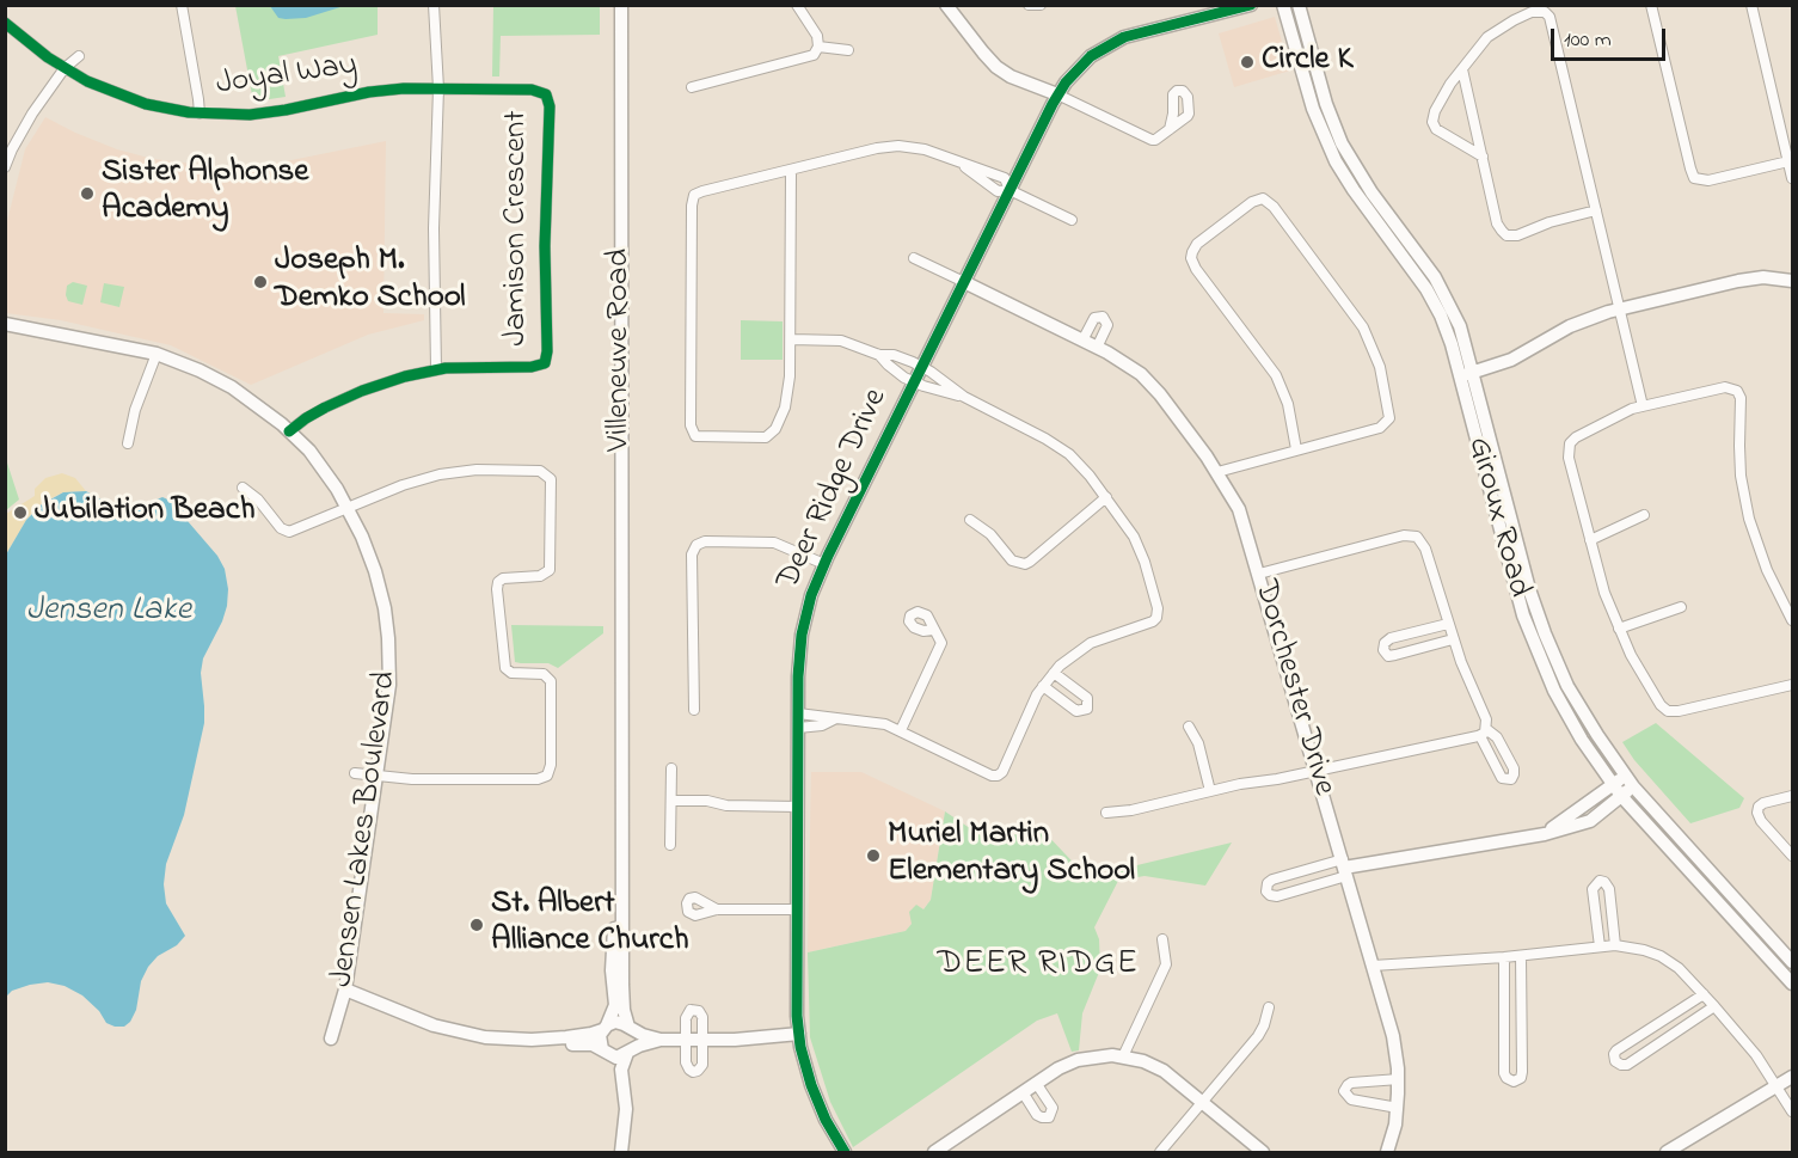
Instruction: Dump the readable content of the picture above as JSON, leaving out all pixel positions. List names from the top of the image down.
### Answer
{
  "streets": {
    "street": [
      "Joyal Way",
      "Jamison Crescent",
      "Villeneuve Road",
      "Deer Ridge Drive",
      "Giroux Road",
      "Dorchester Drive",
      "Jensen Lakes Boulevard"
    ]
  },
  "crossings": [
    ["Joyal Way", "Jamison Crescent"],
    ["Deer Ridge Drive", "Dorchester Drive"]
  ],
  "districts": ["DEER RIDGE"],
  "water": ["Jensen Lake"],
  "places": [
    "Circle K",
    "Sister Alphonse Academy",
    "Joseph M. Demko School",
    "Jubilation Beach",
    "Muriel Martin Elementary School",
    "St. Albert Alliance Church"
  ],
  "scale_bar": "100 m"
}
